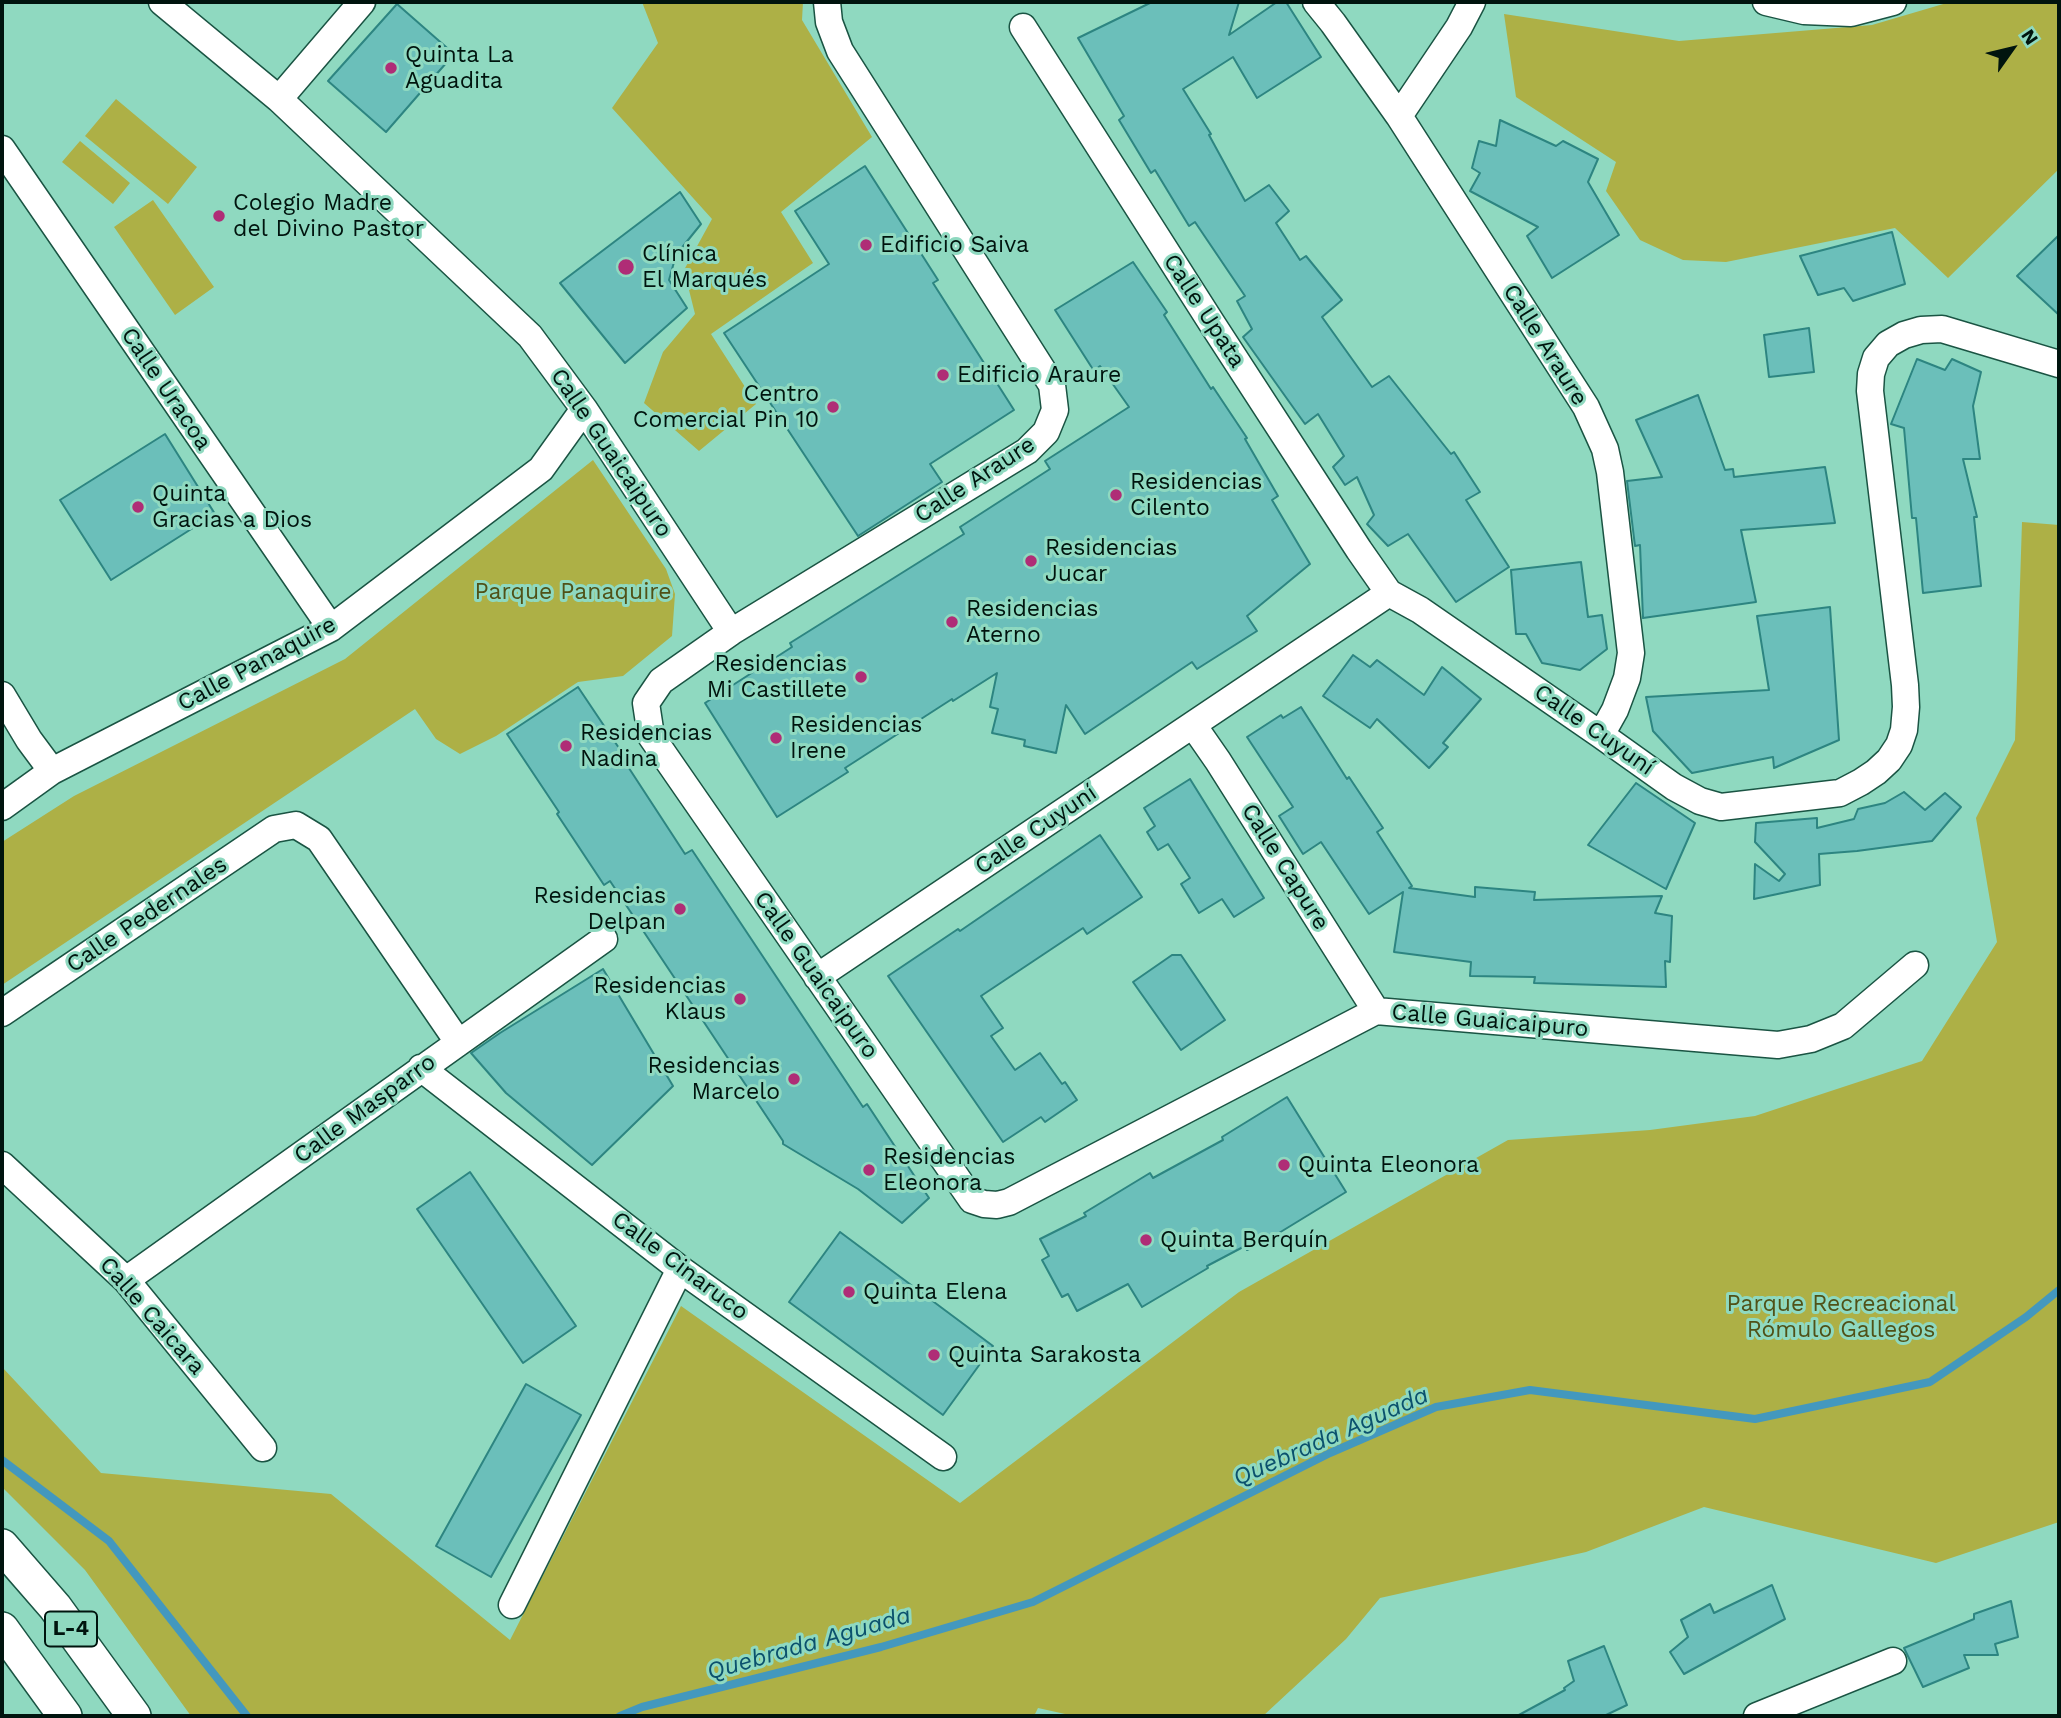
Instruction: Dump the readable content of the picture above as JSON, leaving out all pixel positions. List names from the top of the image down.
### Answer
{
  "streets": {
    "main road": ["L-4"],
    "street": [
      "Calle Upata",
      "Calle Araure",
      "Calle Uracoa",
      "Calle Guaicaipuro",
      "Calle Panaquire",
      "Calle Cuyuní",
      "Calle Capure",
      "Calle Pedernales",
      "Calle Masparro",
      "Calle Cinaruco",
      "Calle Caicara"
    ]
  },
  "crossings": [
    ["Calle Upata", "Calle Cuyuní"],
    ["Calle Araure", "Calle Guaicaipuro"],
    ["Calle Araure", "Calle Cuyuní"],
    ["Calle Uracoa", "Calle Panaquire"],
    ["Calle Guaicaipuro", "Calle Panaquire"],
    ["Calle Guaicaipuro", "Calle Cuyuní"],
    ["Calle Guaicaipuro", "Calle Capure"],
    ["Calle Cuyuní", "Calle Capure"],
    ["Calle Pedernales", "Calle Masparro"],
    ["Calle Masparro", "Calle Cinaruco"],
    ["Calle Masparro", "Calle Caicara"]
  ],
  "water": ["Quebrada Aguada"],
  "parks": ["Parque Panaquire", "Parque Recreacional Rómulo Gallegos"],
  "places": [
    "Quinta La Aguadita",
    "Colegio Madre del Divino Pastor",
    "Edificio Saiva",
    "Clínica El Marqués",
    "Edificio Araure",
    "Centro Comercial Pin 10",
    "Residencias Cilento",
    "Quinta Gracias a Dios",
    "Residencias Jucar",
    "Residencias Aterno",
    "Residencias Mi Castillete",
    "Residencias Irene",
    "Residencias Nadina",
    "Residencias Delpan",
    "Residencias Klaus",
    "Residencias Marcelo",
    "Quinta Eleonora",
    "Residencias Eleonora",
    "Quinta Berquín",
    "Quinta Elena",
    "Quinta Sarakosta"
  ],
  "north": "top right"
}
